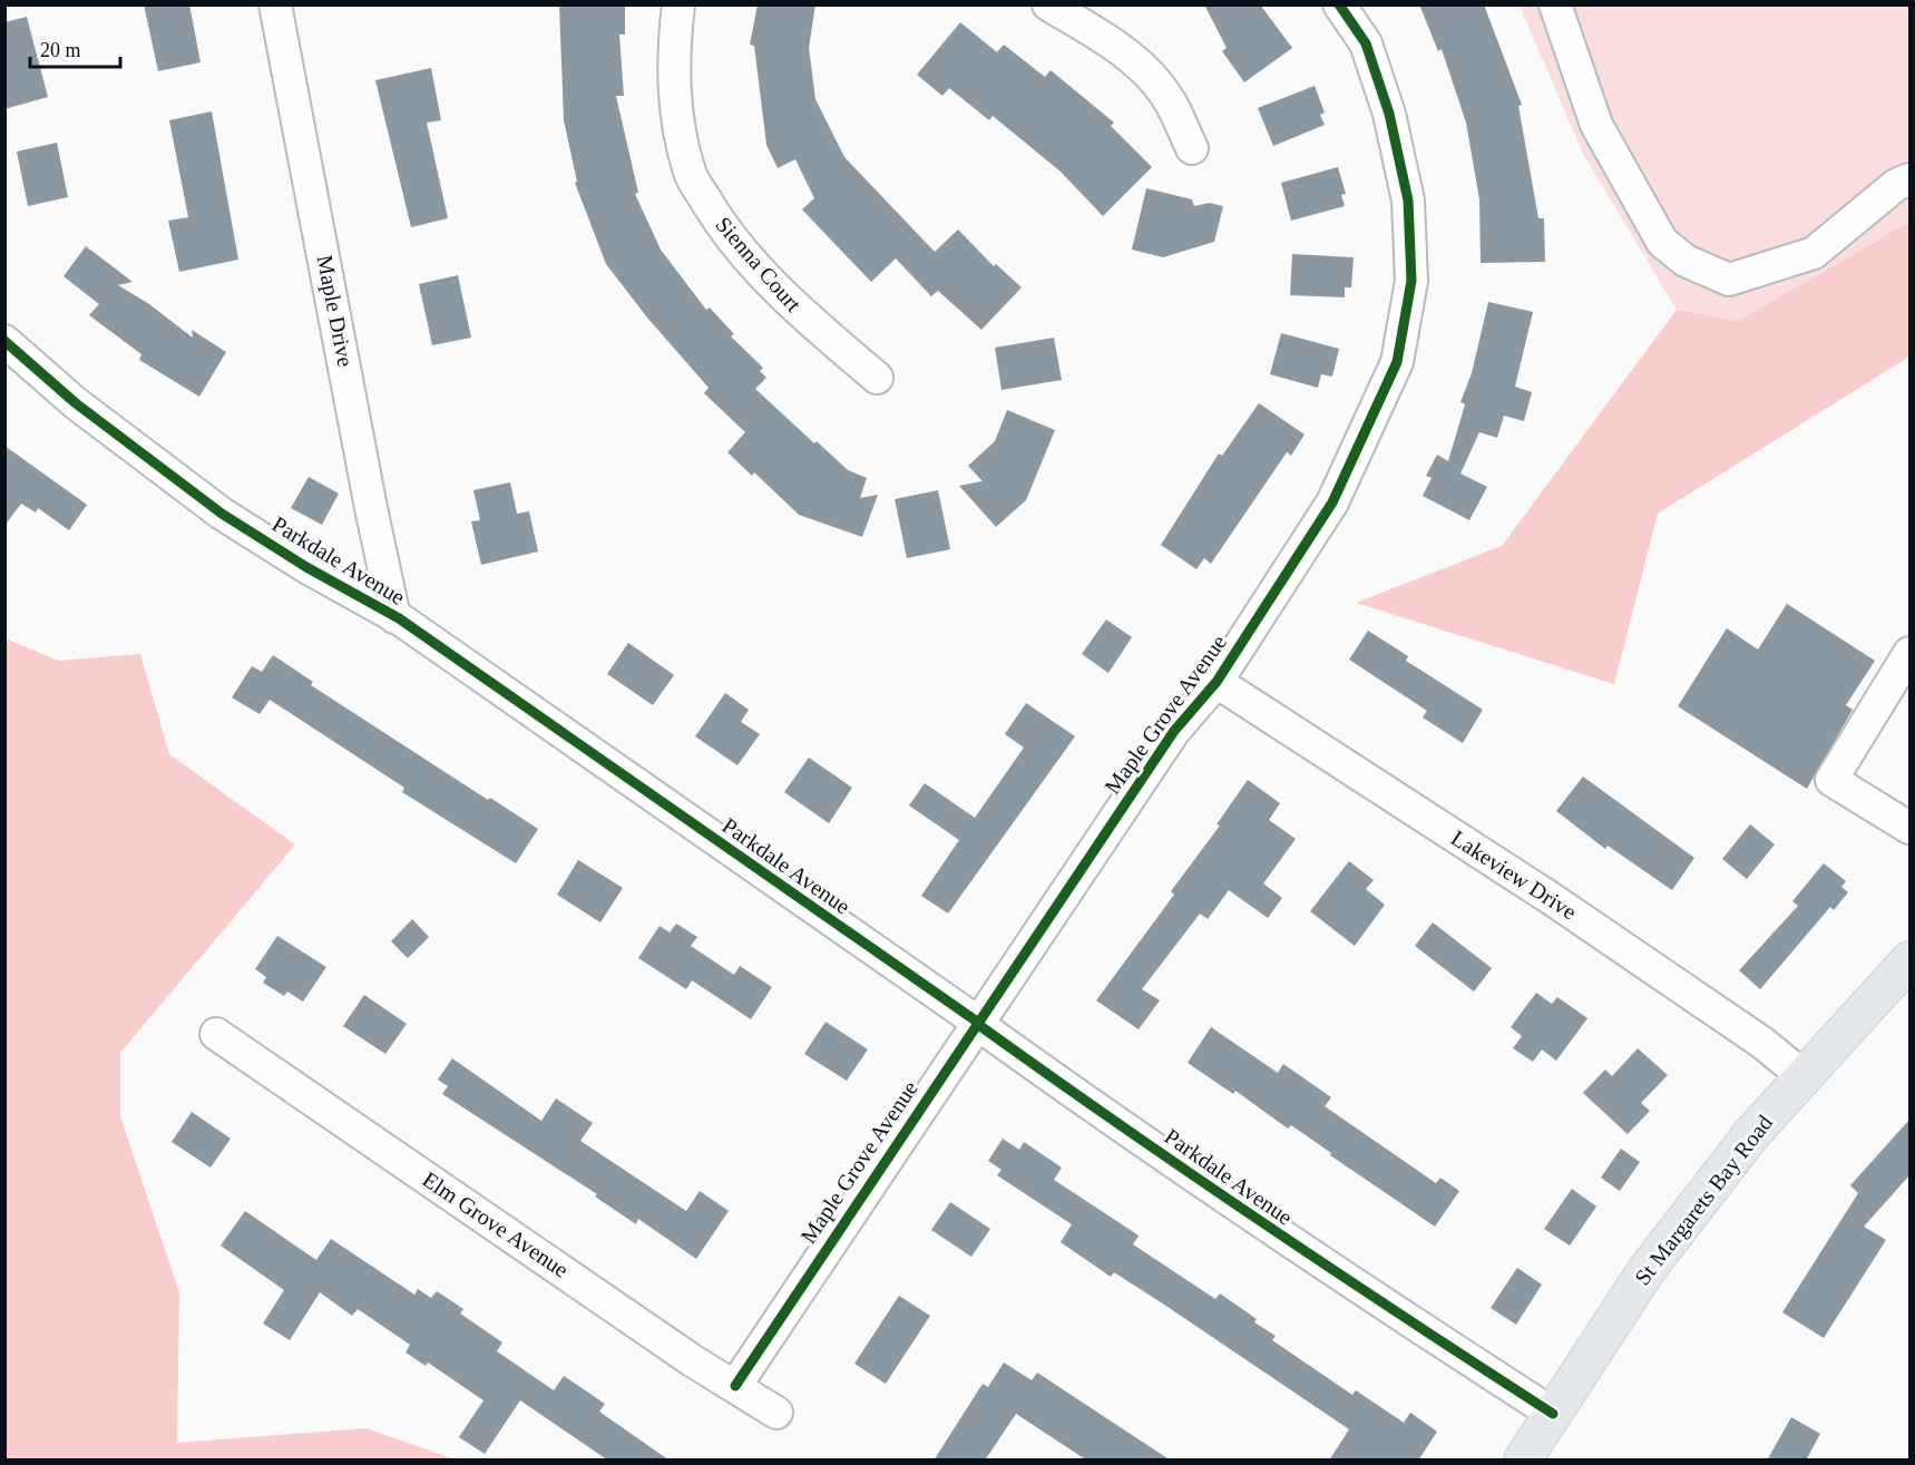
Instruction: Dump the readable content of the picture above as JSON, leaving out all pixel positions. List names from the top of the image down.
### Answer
{
  "streets": {
    "main road": ["St Margarets Bay Road"],
    "street": [
      "Sienna Court",
      "Maple Drive",
      "Parkdale Avenue",
      "Maple Grove Avenue",
      "Lakeview Drive",
      "Elm Grove Avenue"
    ]
  },
  "crossings": [
    ["Maple Drive", "Parkdale Avenue"],
    ["Parkdale Avenue", "Maple Grove Avenue"],
    ["Parkdale Avenue", "St Margarets Bay Road"],
    ["Maple Grove Avenue", "Lakeview Drive"],
    ["Maple Grove Avenue", "Elm Grove Avenue"],
    ["Lakeview Drive", "St Margarets Bay Road"]
  ],
  "scale_bar": "20 m"
}
